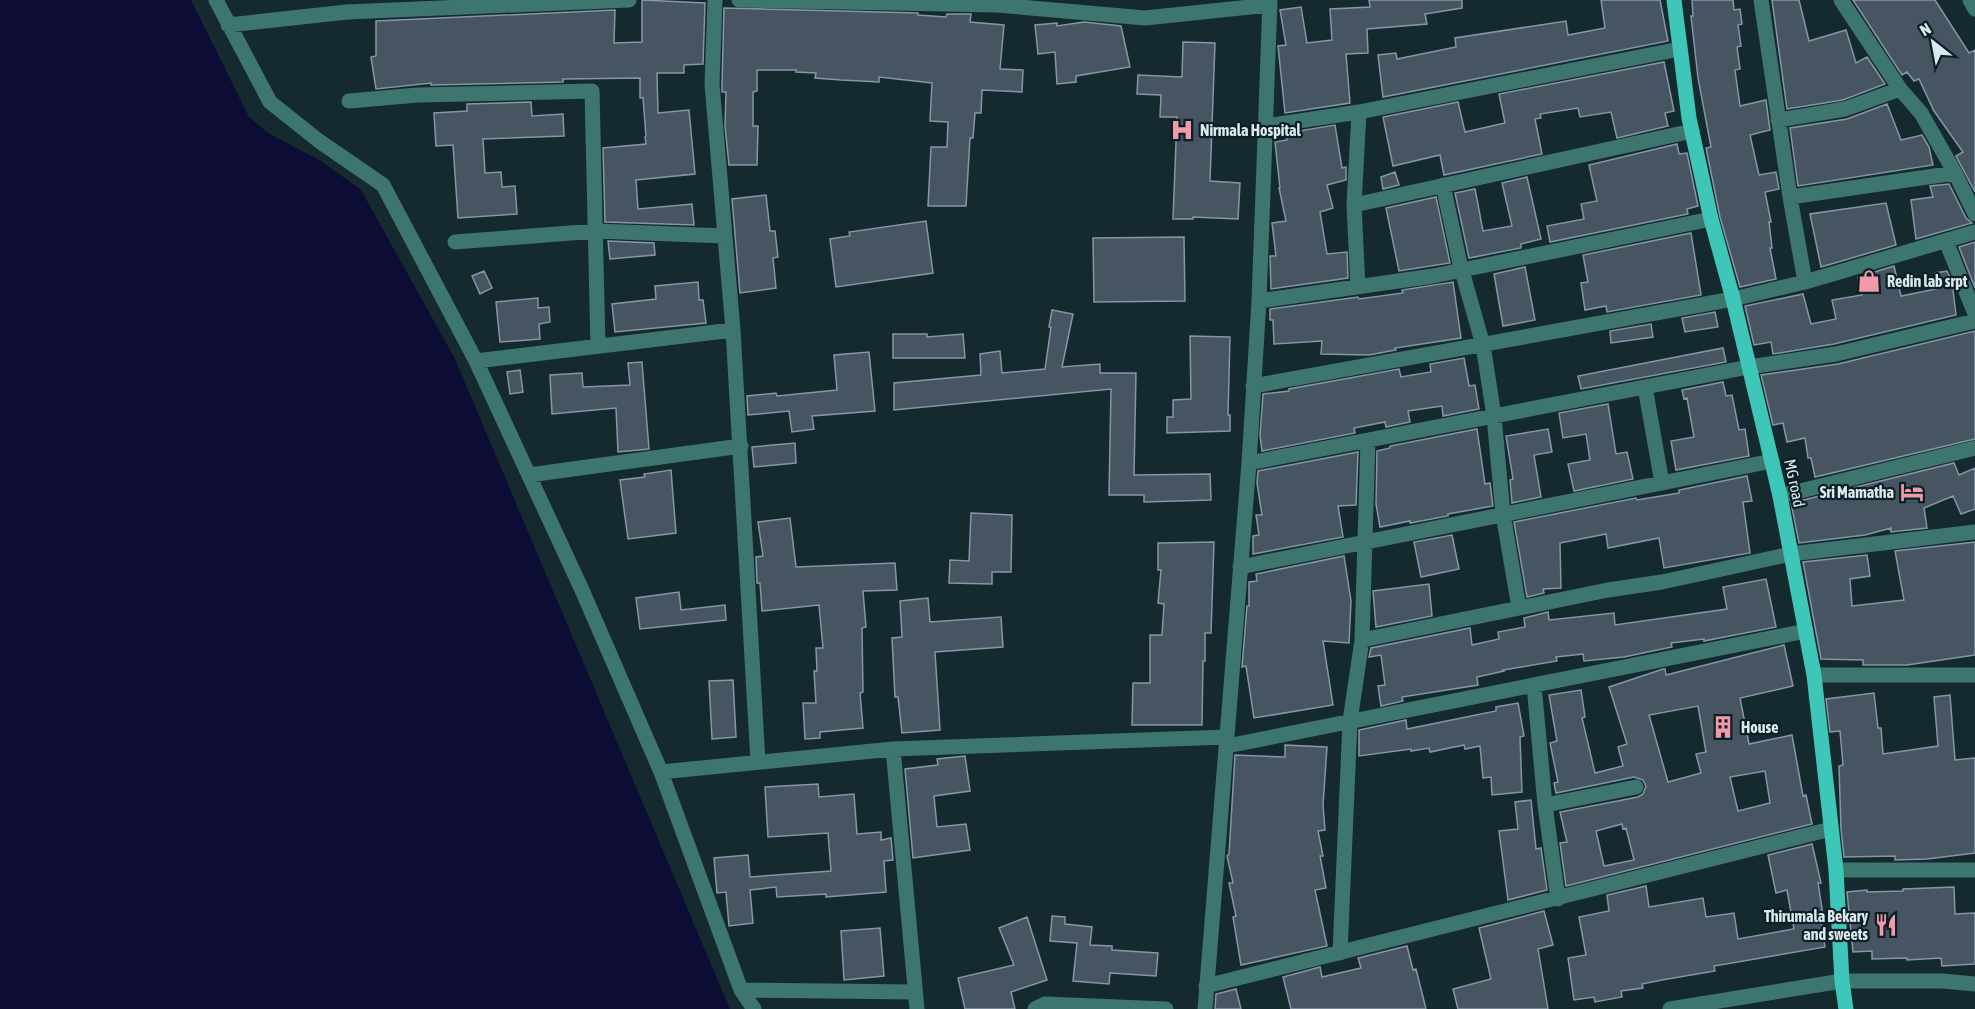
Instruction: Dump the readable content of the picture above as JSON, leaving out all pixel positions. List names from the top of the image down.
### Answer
{
  "streets": {
    "main road": ["MG road"]
  },
  "places": {
    "hospital": ["Nirmala Hospital"],
    "shop": ["Redin lab srpt"],
    "hotel": ["Sri Mamatha"],
    "building": ["House"],
    "restaurant": ["Thirumala Bekary and sweets"]
  },
  "north": "top left"
}
